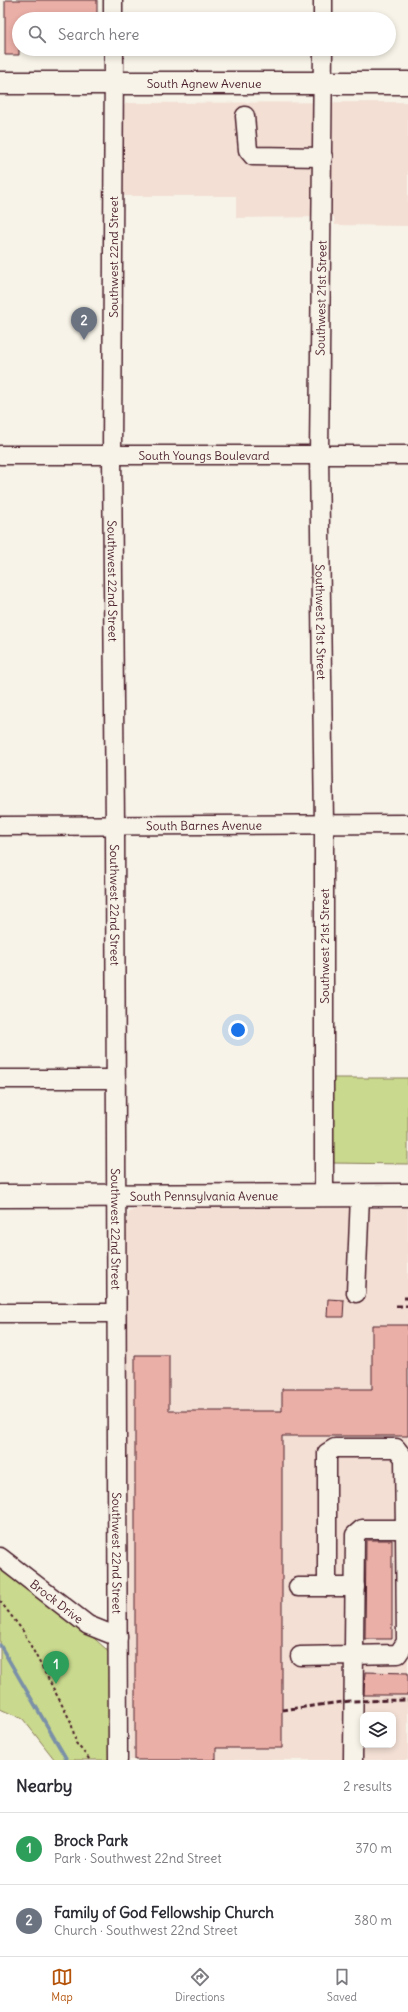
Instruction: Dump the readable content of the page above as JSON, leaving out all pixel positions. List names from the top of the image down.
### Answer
{
  "streets": {
    "main road": ["South Agnew Avenue", "South Pennsylvania Avenue"],
    "street": [
      "Southwest 22nd Street",
      "Southwest 21st Street",
      "South Youngs Boulevard",
      "South Barnes Avenue",
      "Brock Drive"
    ]
  },
  "crossings": [
    ["South Agnew Avenue", "Southwest 22nd Street"],
    ["South Agnew Avenue", "Southwest 21st Street"],
    ["Southwest 22nd Street", "South Youngs Boulevard"],
    ["Southwest 22nd Street", "South Barnes Avenue"],
    ["Southwest 22nd Street", "South Pennsylvania Avenue"],
    ["Southwest 22nd Street", "Brock Drive"],
    ["Southwest 21st Street", "South Youngs Boulevard"],
    ["Southwest 21st Street", "South Barnes Avenue"],
    ["Southwest 21st Street", "South Pennsylvania Avenue"]
  ],
  "page": {
    "search": "Search here",
    "pins": ["2", "1"],
    "heading": ["Nearby", "2 results"],
    "list": [
      {
        "mark": "1",
        "name": "Brock Park",
        "note": "Park · Southwest 22nd Street",
        "value": "370 m"
      },
      {
        "mark": "2",
        "name": "Family of God Fellowship Church",
        "note": "Church · Southwest 22nd Street",
        "value": "380 m"
      }
    ],
    "nav": ["Map", "Directions", "Saved"]
  }
}
